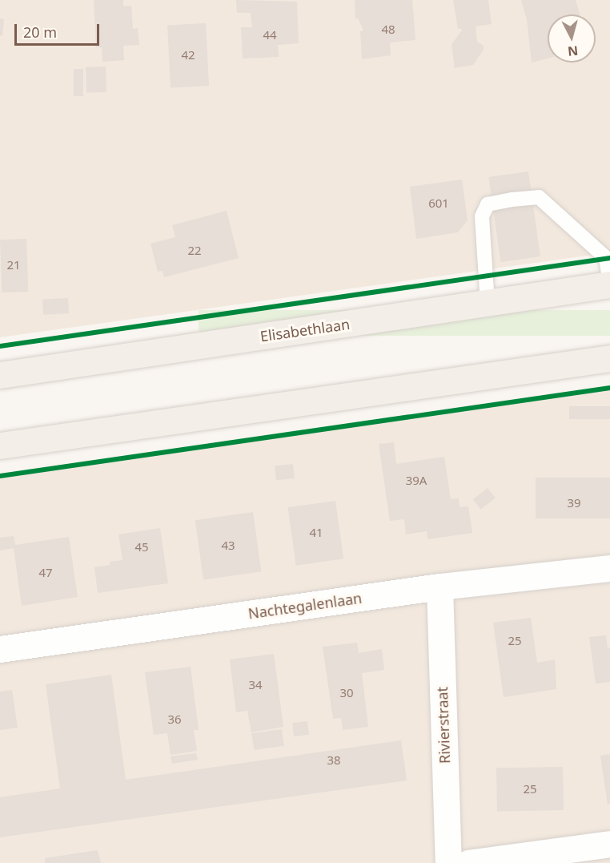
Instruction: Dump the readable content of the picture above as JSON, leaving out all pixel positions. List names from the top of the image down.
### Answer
{
  "streets": {
    "main road": ["Elisabethlaan"],
    "street": ["Nachtegalenlaan", "Rivierstraat"]
  },
  "crossings": [
    ["Nachtegalenlaan", "Rivierstraat"]
  ],
  "house_numbers": [
    "48",
    "44",
    "42",
    "601",
    "22",
    "21",
    "39A",
    "39",
    "41",
    "43",
    "45",
    "47",
    "25",
    "34",
    "30",
    "36",
    "38",
    "25"
  ],
  "scale_bar": "20 m",
  "north": "bottom"
}
